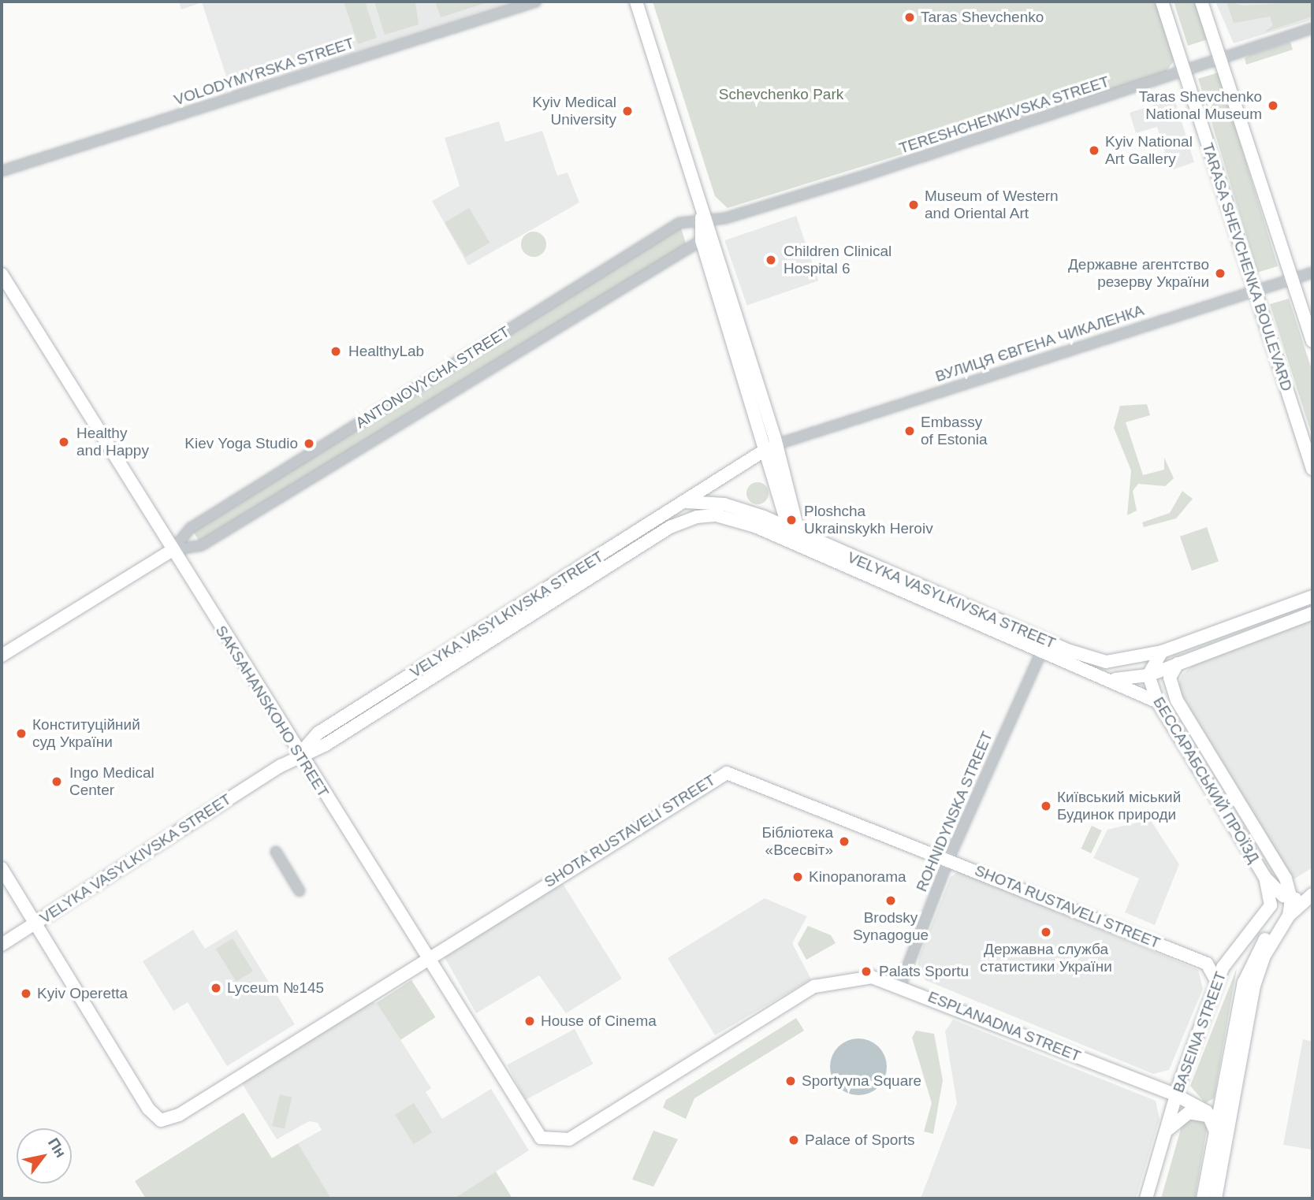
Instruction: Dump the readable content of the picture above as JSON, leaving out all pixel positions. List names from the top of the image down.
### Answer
{
  "streets": {
    "main road": [
      "TARASA SHEVCHENKA BOULEVARD",
      "ANTONOVYCHA STREET",
      "VELYKA VASYLKIVSKA STREET",
      "SAKSAHANSKOHO STREET",
      "БЕССАРАБСЬКИЙ ПРОЇЗД",
      "SHOTA RUSTAVELI STREET",
      "ESPLANADNA STREET",
      "BASEINA STREET"
    ],
    "street": [
      "VOLODYMYRSKA STREET",
      "TERESHCHENKIVSKA STREET",
      "ВУЛИЦЯ ЄВГЕНА ЧИКАЛЕНКА",
      "ROHNIDYNSKA STREET"
    ]
  },
  "crossings": [
    ["TERESHCHENKIVSKA STREET", "TARASA SHEVCHENKA BOULEVARD"],
    ["TERESHCHENKIVSKA STREET", "ANTONOVYCHA STREET"],
    ["TARASA SHEVCHENKA BOULEVARD", "ВУЛИЦЯ ЄВГЕНА ЧИКАЛЕНКА"],
    ["ANTONOVYCHA STREET", "SAKSAHANSKOHO STREET"],
    ["VELYKA VASYLKIVSKA STREET", "SAKSAHANSKOHO STREET"],
    ["VELYKA VASYLKIVSKA STREET", "БЕССАРАБСЬКИЙ ПРОЇЗД"],
    ["VELYKA VASYLKIVSKA STREET", "ROHNIDYNSKA STREET"],
    ["VELYKA VASYLKIVSKA STREET", "SHOTA RUSTAVELI STREET"],
    ["SAKSAHANSKOHO STREET", "SHOTA RUSTAVELI STREET"],
    ["SAKSAHANSKOHO STREET", "ESPLANADNA STREET"],
    ["БЕССАРАБСЬКИЙ ПРОЇЗД", "BASEINA STREET"],
    ["ROHNIDYNSKA STREET", "SHOTA RUSTAVELI STREET"],
    ["ROHNIDYNSKA STREET", "ESPLANADNA STREET"],
    ["SHOTA RUSTAVELI STREET", "BASEINA STREET"],
    ["ESPLANADNA STREET", "BASEINA STREET"]
  ],
  "parks": ["Schevchenko Park"],
  "places": [
    "Taras Shevchenko",
    "Taras Shevchenko National Museum",
    "Kyiv Medical University",
    "Kyiv National Art Gallery",
    "Museum of Western and Oriental Art",
    "Children Clinical Hospital 6",
    "Державне агентство резерву України",
    "HealthyLab",
    "Embassy of Estonia",
    "Healthy and Happy",
    "Kiev Yoga Studio",
    "Ploshcha Ukrainskykh Heroiv",
    "Конституційний суд України",
    "Ingo Medical Center",
    "Київський міський Будинок природи",
    "Бібліотека «Всесвіт»",
    "Kinopanorama",
    "Brodsky Synagogue",
    "Державна служба статистики України",
    "Palats Sportu",
    "Lyceum №145",
    "Kyiv Operetta",
    "House of Cinema",
    "Sportyvna Square",
    "Palace of Sports"
  ],
  "north": "top right"
}
